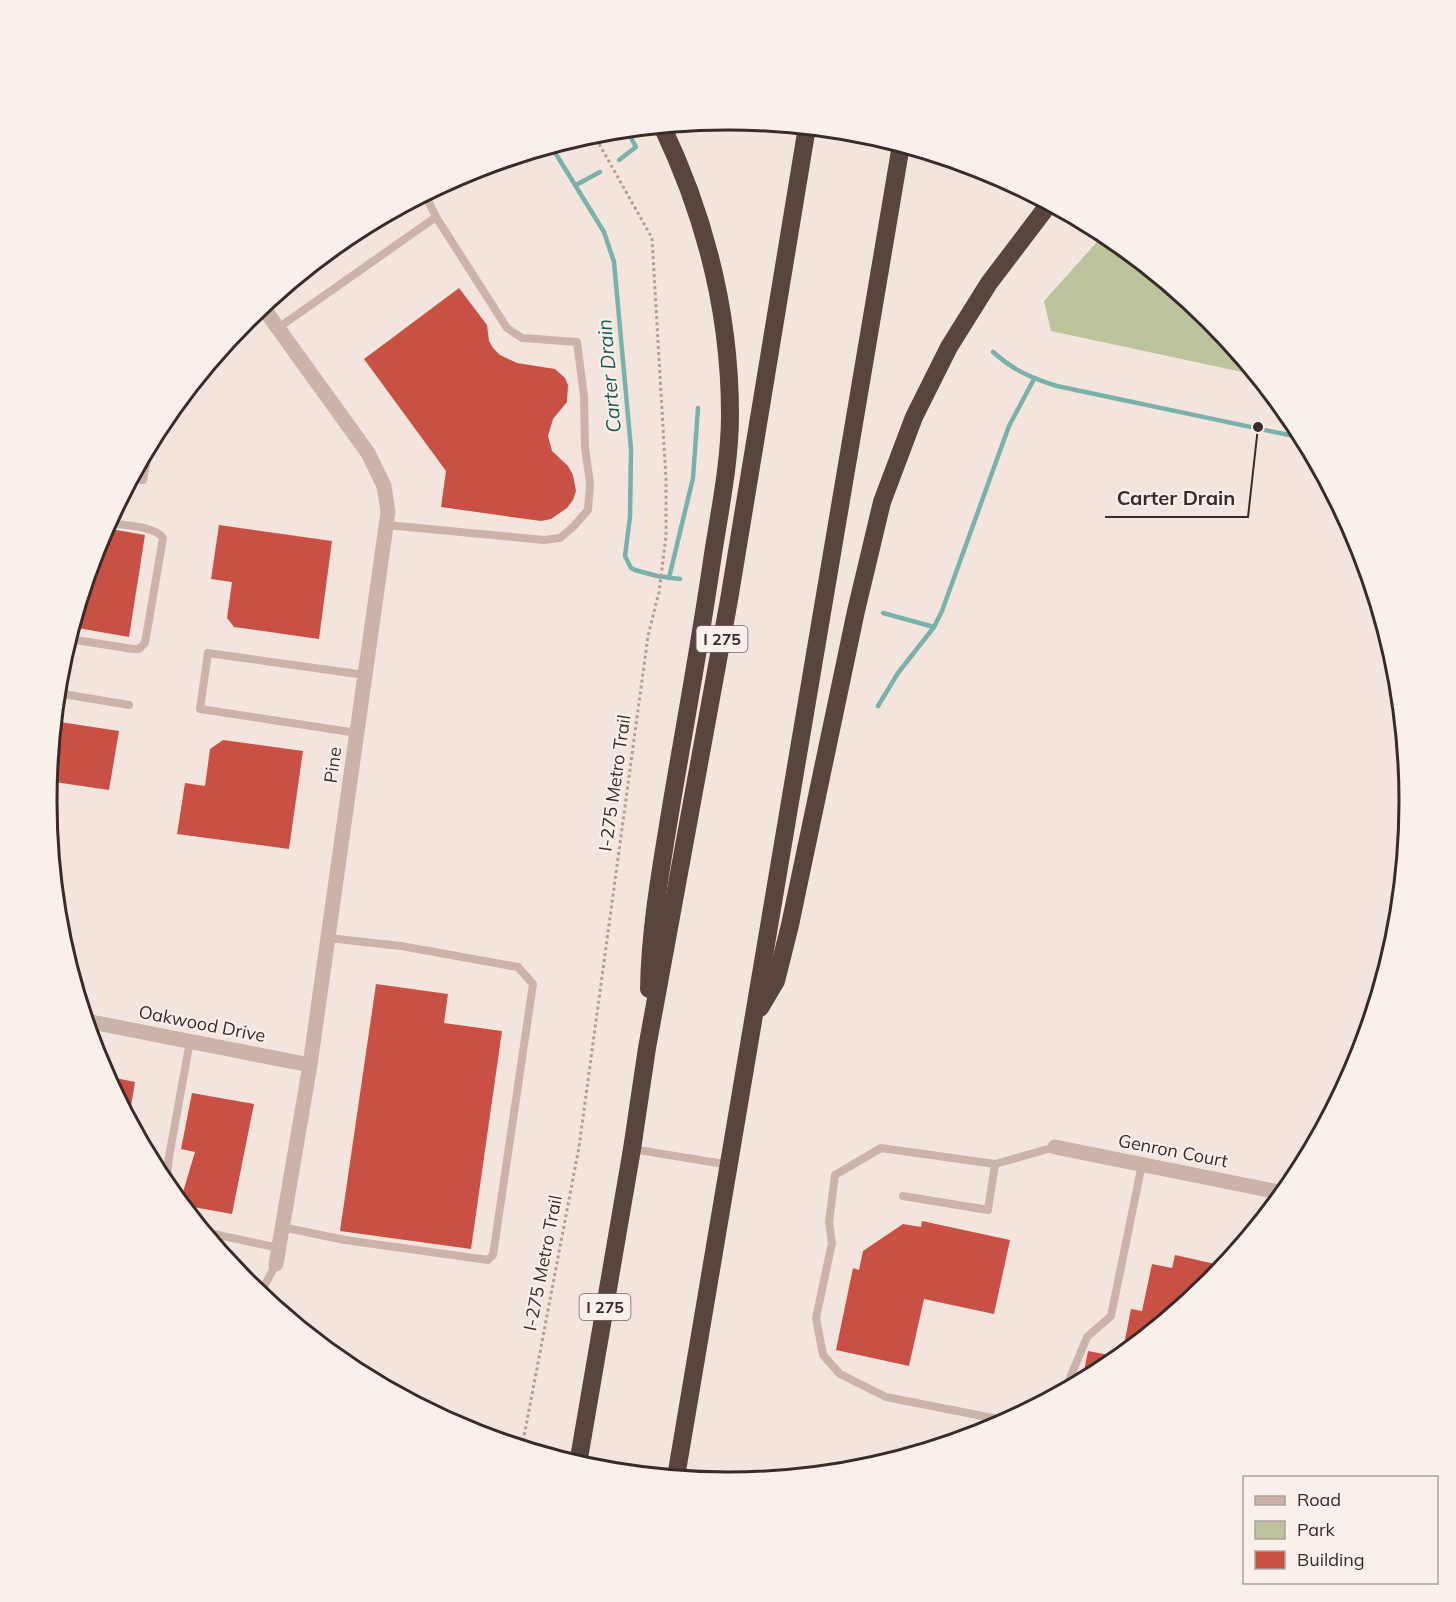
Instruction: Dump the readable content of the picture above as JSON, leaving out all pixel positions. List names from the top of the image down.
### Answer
{
  "streets": {
    "highway": ["I 275"],
    "street": ["Pine", "Oakwood Drive", "Genron Court"],
    "path": ["I-275 Metro Trail"]
  },
  "crossings": [
    ["Pine", "Oakwood Drive"]
  ],
  "water": ["Carter Drain"],
  "places": ["Carter Drain"],
  "legend": ["Road", "Park", "Building"]
}
